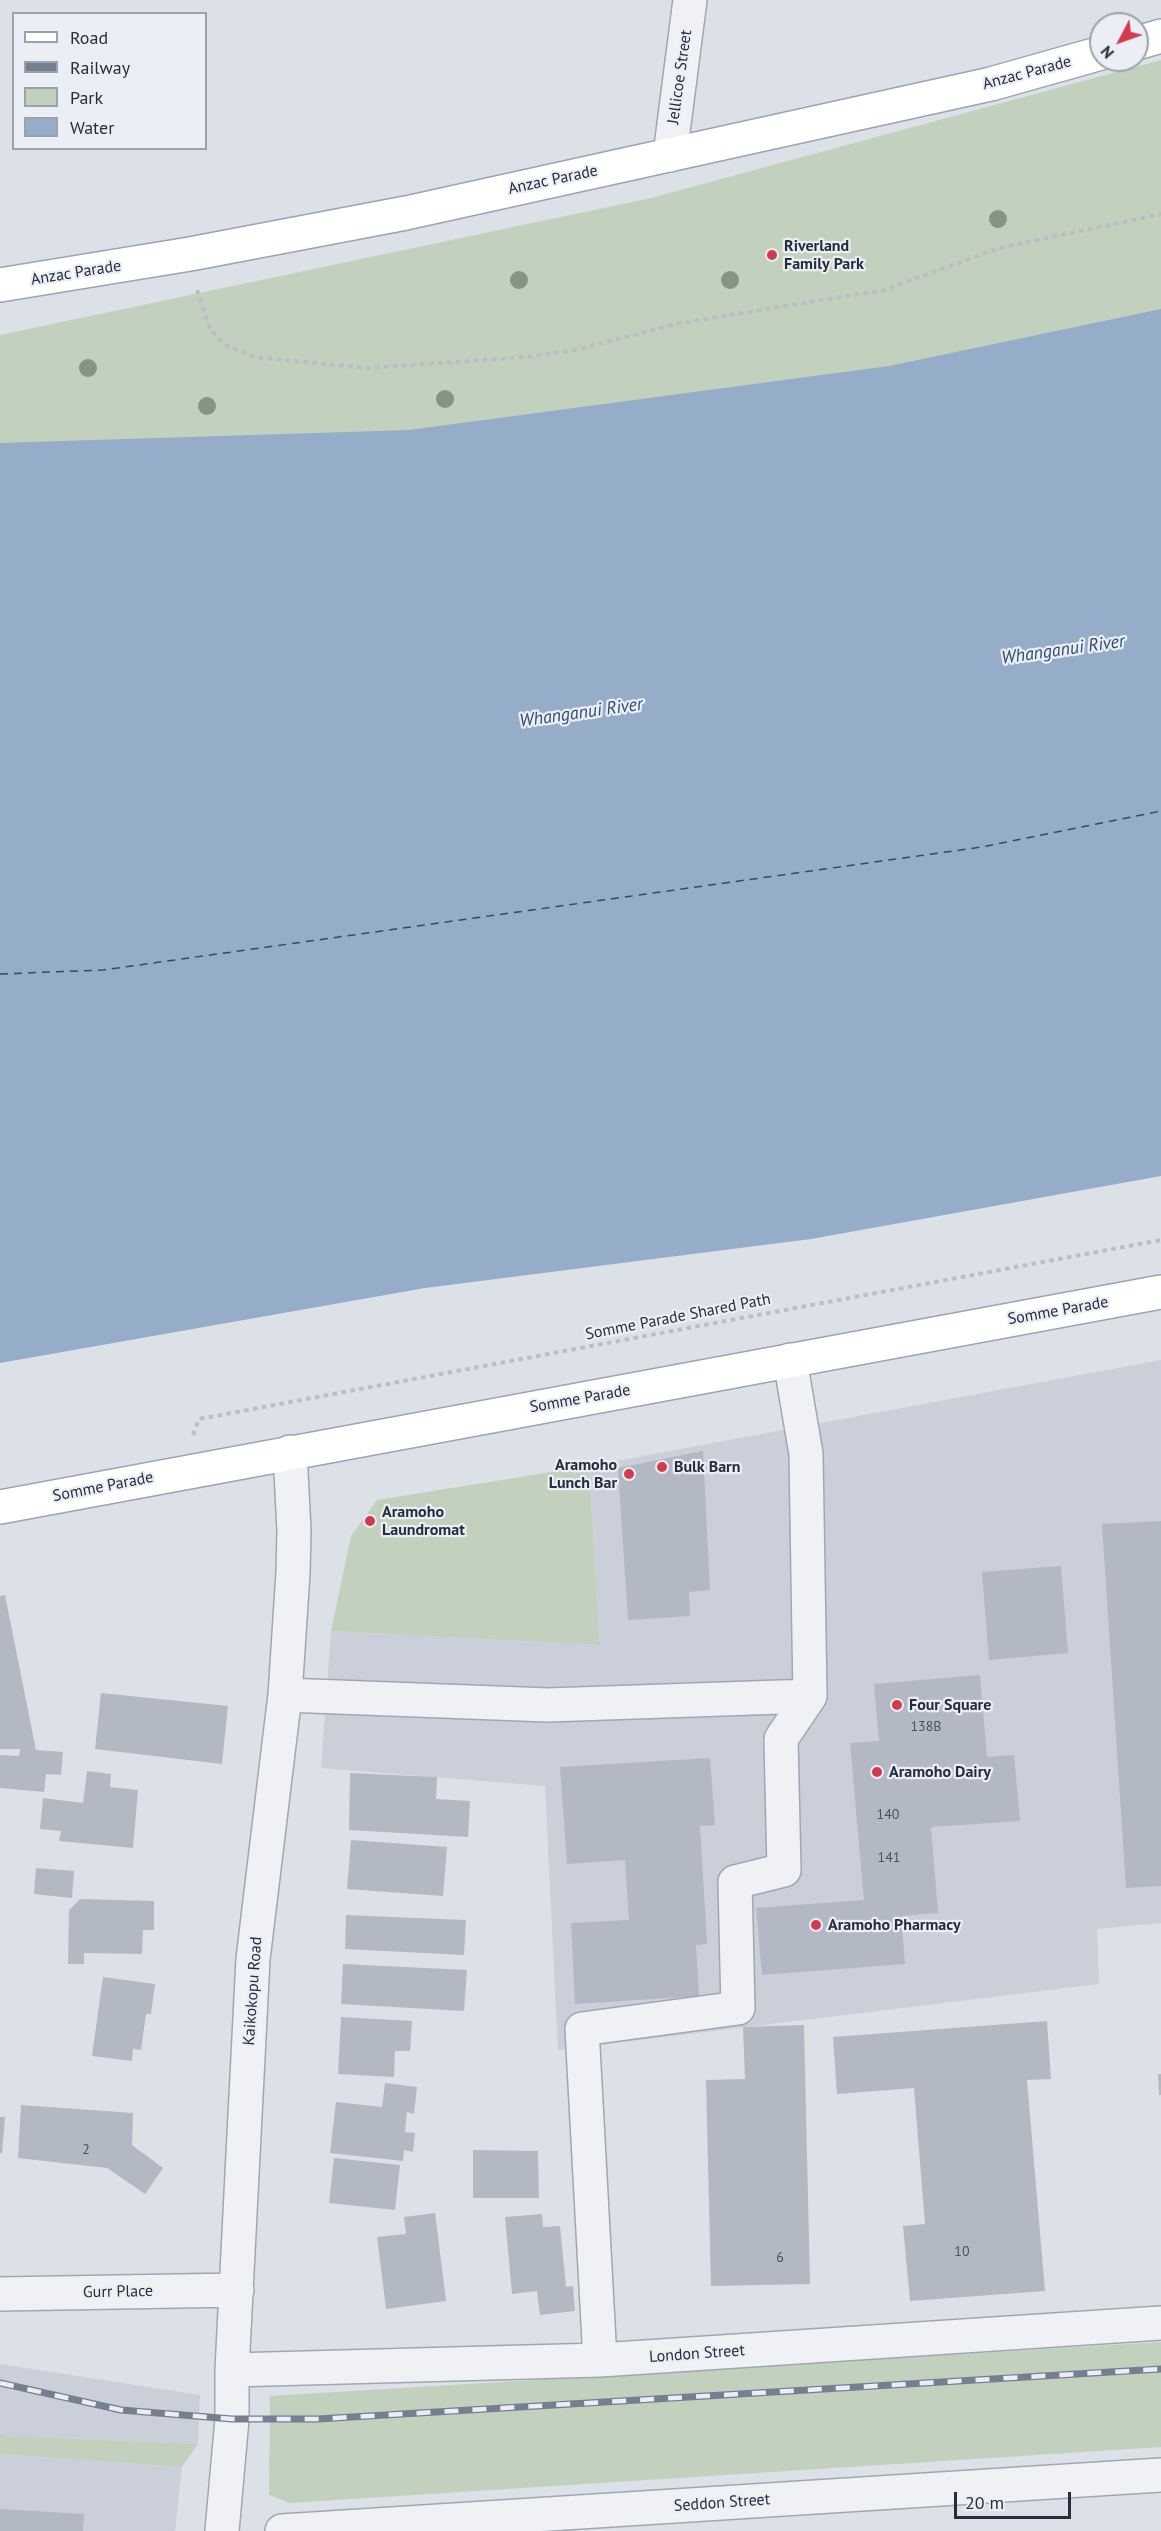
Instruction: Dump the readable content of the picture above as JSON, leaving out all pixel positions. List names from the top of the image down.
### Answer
{
  "streets": {
    "main road": ["Anzac Parade", "Somme Parade"],
    "street": [
      "Jellicoe Street",
      "Kaikokopu Road",
      "Gurr Place",
      "London Street",
      "Seddon Street"
    ],
    "path": ["Somme Parade Shared Path"]
  },
  "crossings": [
    ["Anzac Parade", "Jellicoe Street"],
    ["Somme Parade", "Kaikokopu Road"],
    ["Kaikokopu Road", "Gurr Place"],
    ["Kaikokopu Road", "London Street"]
  ],
  "water": ["Whanganui River"],
  "places": [
    "Riverland Family Park",
    "Bulk Barn",
    "Aramoho Lunch Bar",
    "Aramoho Laundromat",
    "Four Square",
    "Aramoho Dairy",
    "Aramoho Pharmacy"
  ],
  "house_numbers": [
    "138B",
    "140",
    "141",
    "2",
    "10",
    "6"
  ],
  "legend": [
    "Road",
    "Railway",
    "Park",
    "Water"
  ],
  "scale_bar": "20 m",
  "north": "bottom left"
}
